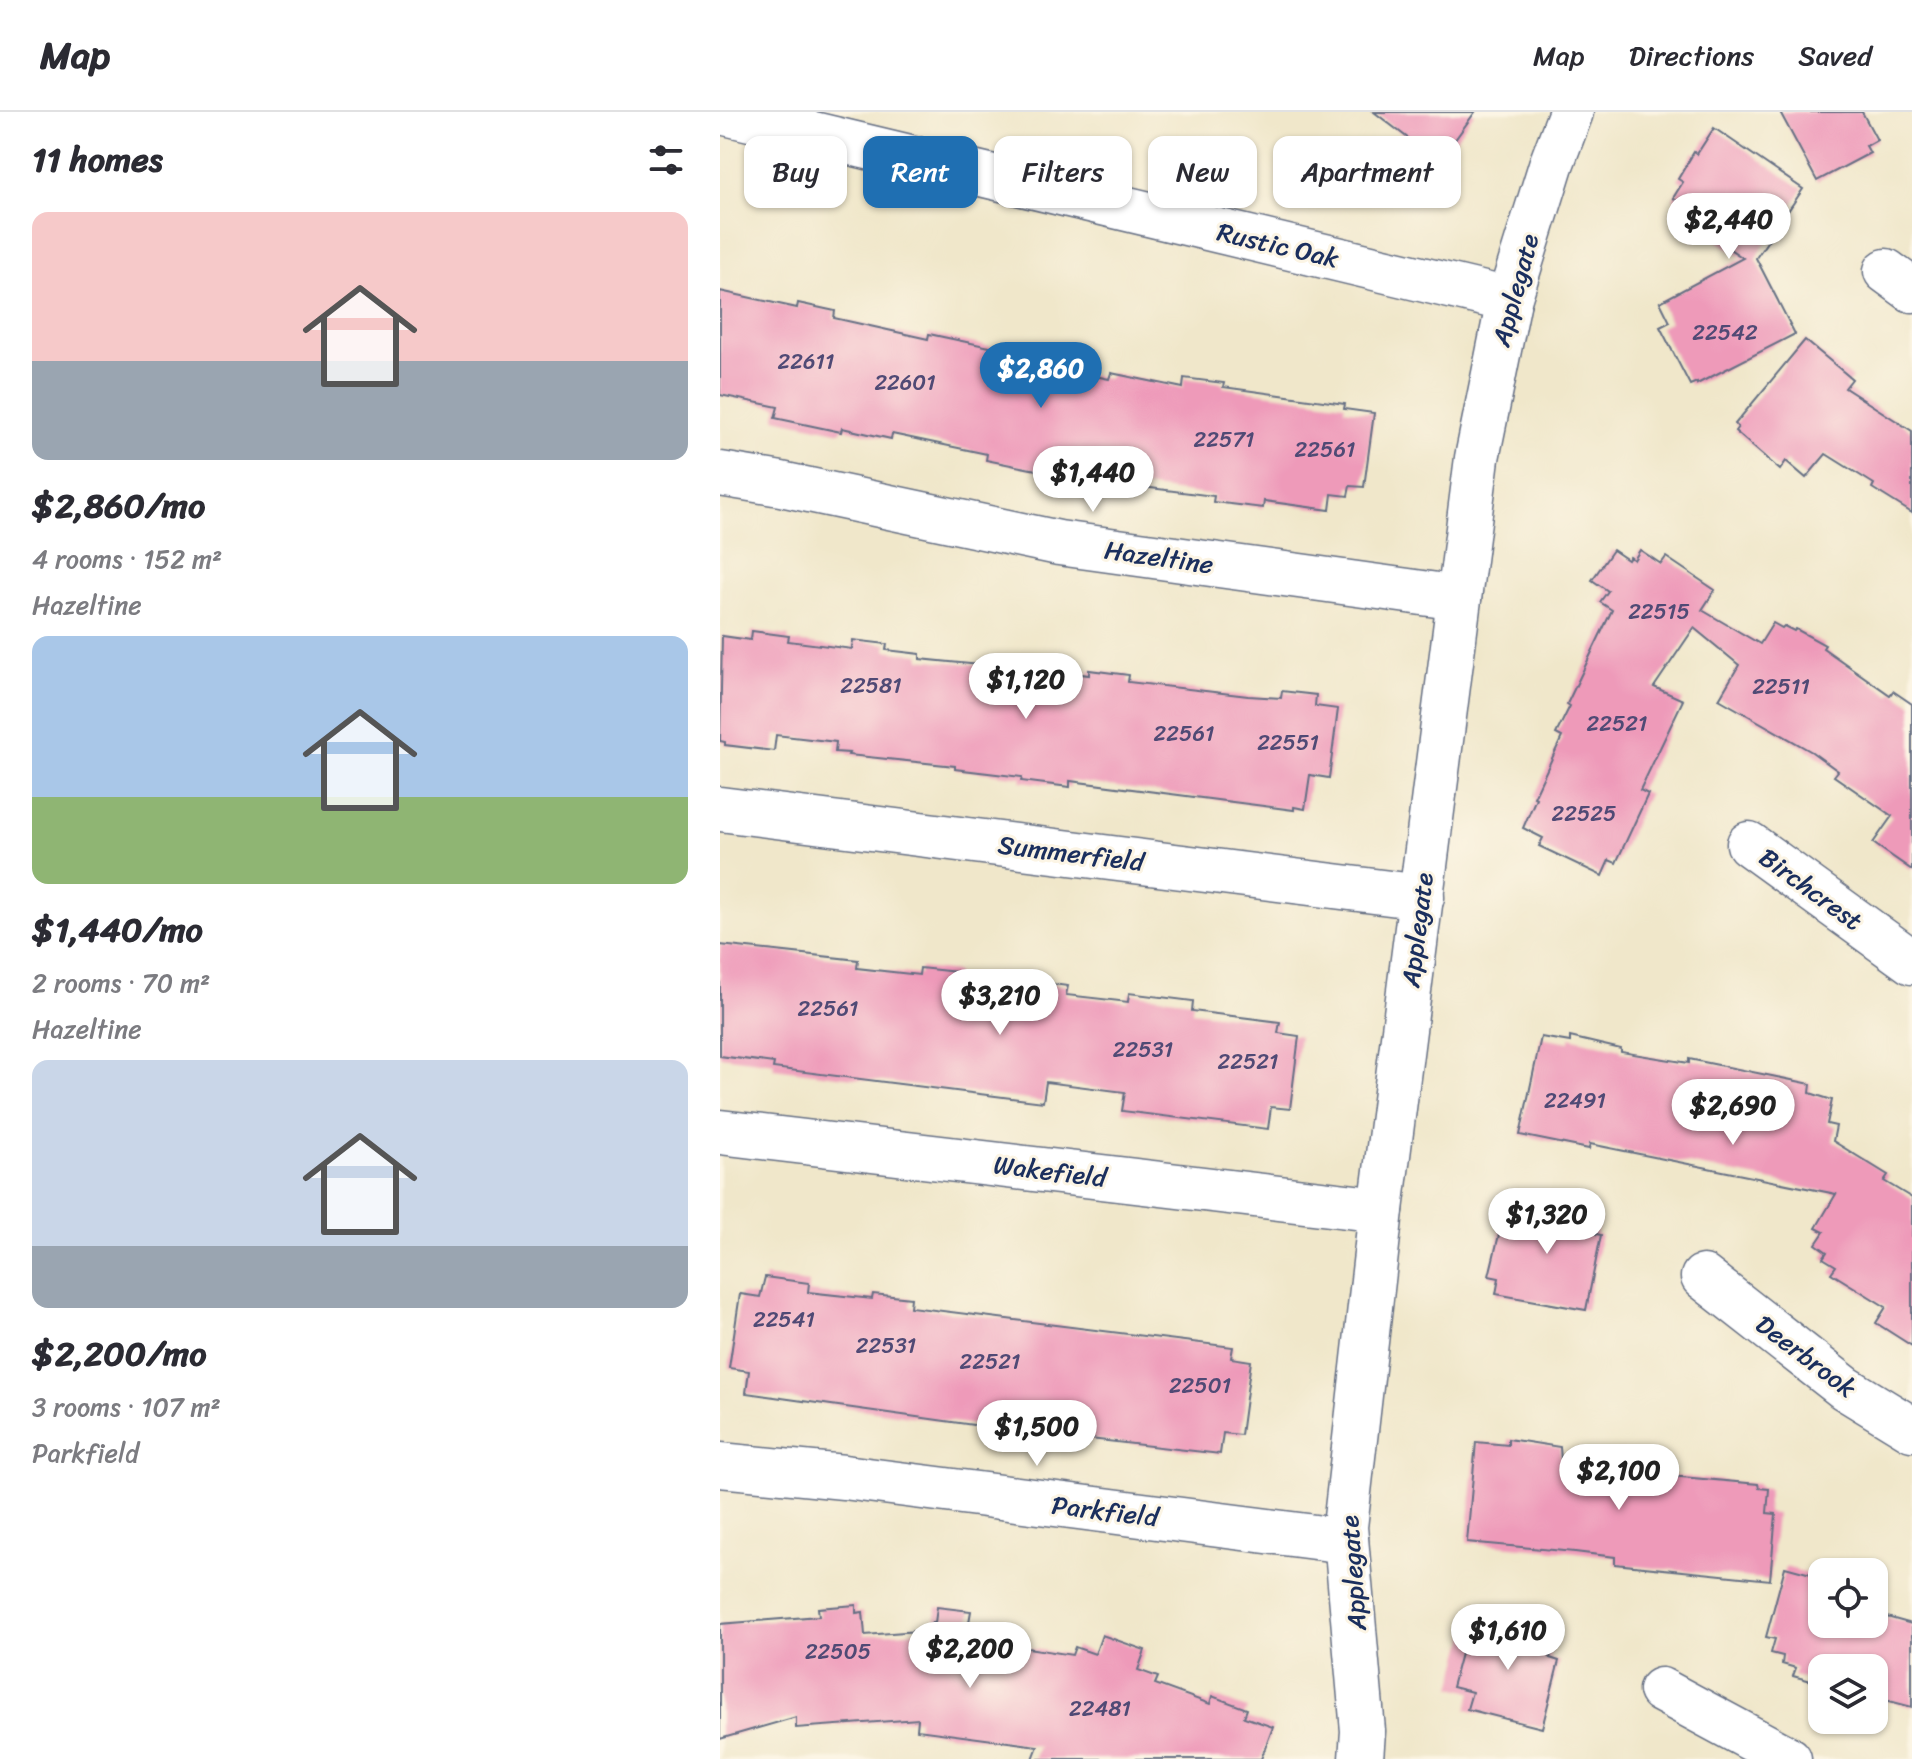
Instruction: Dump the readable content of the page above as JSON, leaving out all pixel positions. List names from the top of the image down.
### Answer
{
  "streets": {
    "street": [
      "Rustic Oak",
      "Applegate",
      "Hazeltine",
      "Summerfield",
      "Birchcrest",
      "Wakefield",
      "Deerbrook",
      "Parkfield"
    ]
  },
  "crossings": [
    ["Rustic Oak", "Applegate"],
    ["Applegate", "Hazeltine"],
    ["Applegate", "Summerfield"],
    ["Applegate", "Wakefield"],
    ["Applegate", "Parkfield"]
  ],
  "house_numbers": [
    "22542",
    "22611",
    "22601",
    "22571",
    "22561",
    "22515",
    "22581",
    "22511",
    "22521",
    "22561",
    "22551",
    "22525",
    "22561",
    "22531",
    "22521",
    "22491",
    "22541",
    "22531",
    "22521",
    "22501",
    "22505",
    "22481"
  ],
  "page": {
    "header": "Map",
    "nav": ["Map", "Directions", "Saved"],
    "heading": "11 homes",
    "chip": [
      "Buy",
      "Rent",
      "Filters",
      "New",
      "Apartment"
    ],
    "price": [
      "$2,440",
      "$2,860",
      "$1,440",
      "$1,120",
      "$3,210",
      "$2,690",
      "$1,320",
      "$1,500",
      "$2,100",
      "$1,610",
      "$2,200"
    ],
    "list": [
      {
        "name": "$2,860/mo",
        "note": "4 rooms · 152 m² · Hazeltine"
      },
      {
        "name": "$1,440/mo",
        "note": "2 rooms · 70 m² · Hazeltine"
      },
      {
        "name": "$2,200/mo",
        "note": "3 rooms · 107 m² · Parkfield"
      }
    ]
  }
}
